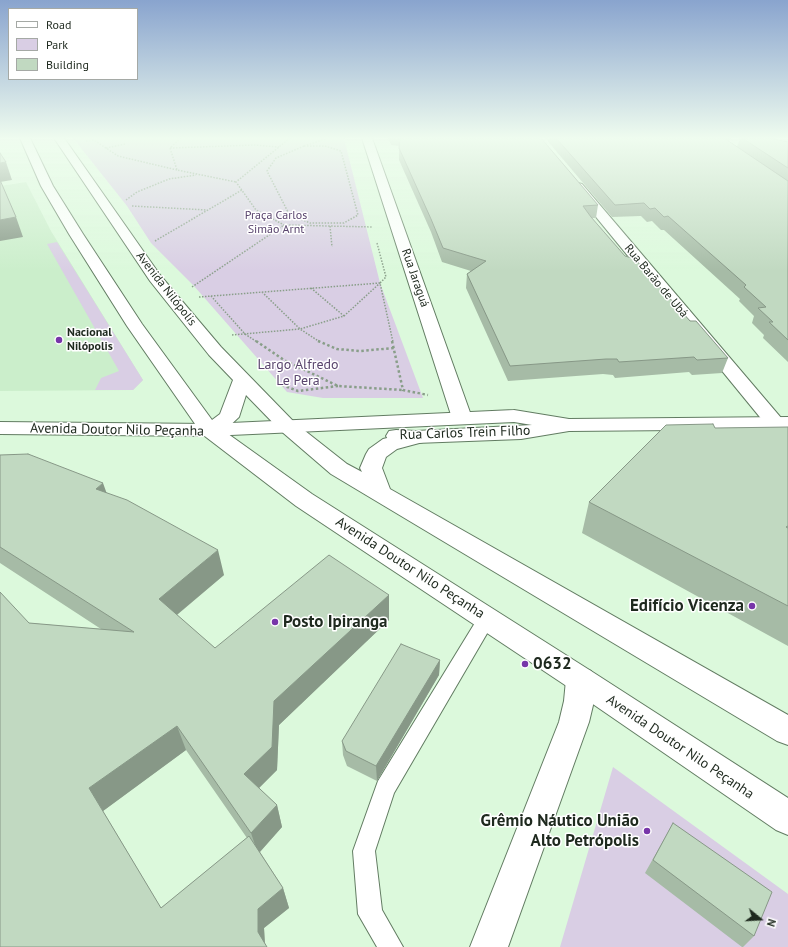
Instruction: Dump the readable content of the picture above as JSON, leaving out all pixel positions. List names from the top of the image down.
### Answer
{
  "streets": {
    "main road": [
      "Rua Jaraguá",
      "Rua Barão de Ubá",
      "Avenida Nilópolis",
      "Avenida Doutor Nilo Peçanha",
      "Rua Carlos Trein Filho"
    ]
  },
  "crossings": [
    ["Rua Jaraguá", "Rua Carlos Trein Filho"],
    ["Rua Barão de Ubá", "Rua Carlos Trein Filho"],
    ["Avenida Nilópolis", "Rua Carlos Trein Filho"],
    ["Avenida Doutor Nilo Peçanha", "Rua Carlos Trein Filho"]
  ],
  "parks": ["Praça Carlos Simão Arnt", "Largo Alfredo Le Pera"],
  "places": [
    "Nacional Nilópolis",
    "Edifício Vicenza",
    "Posto Ipiranga",
    "0632",
    "Grêmio Náutico União Alto Petrópolis"
  ],
  "legend": ["Road", "Park", "Building"],
  "north": "right"
}
